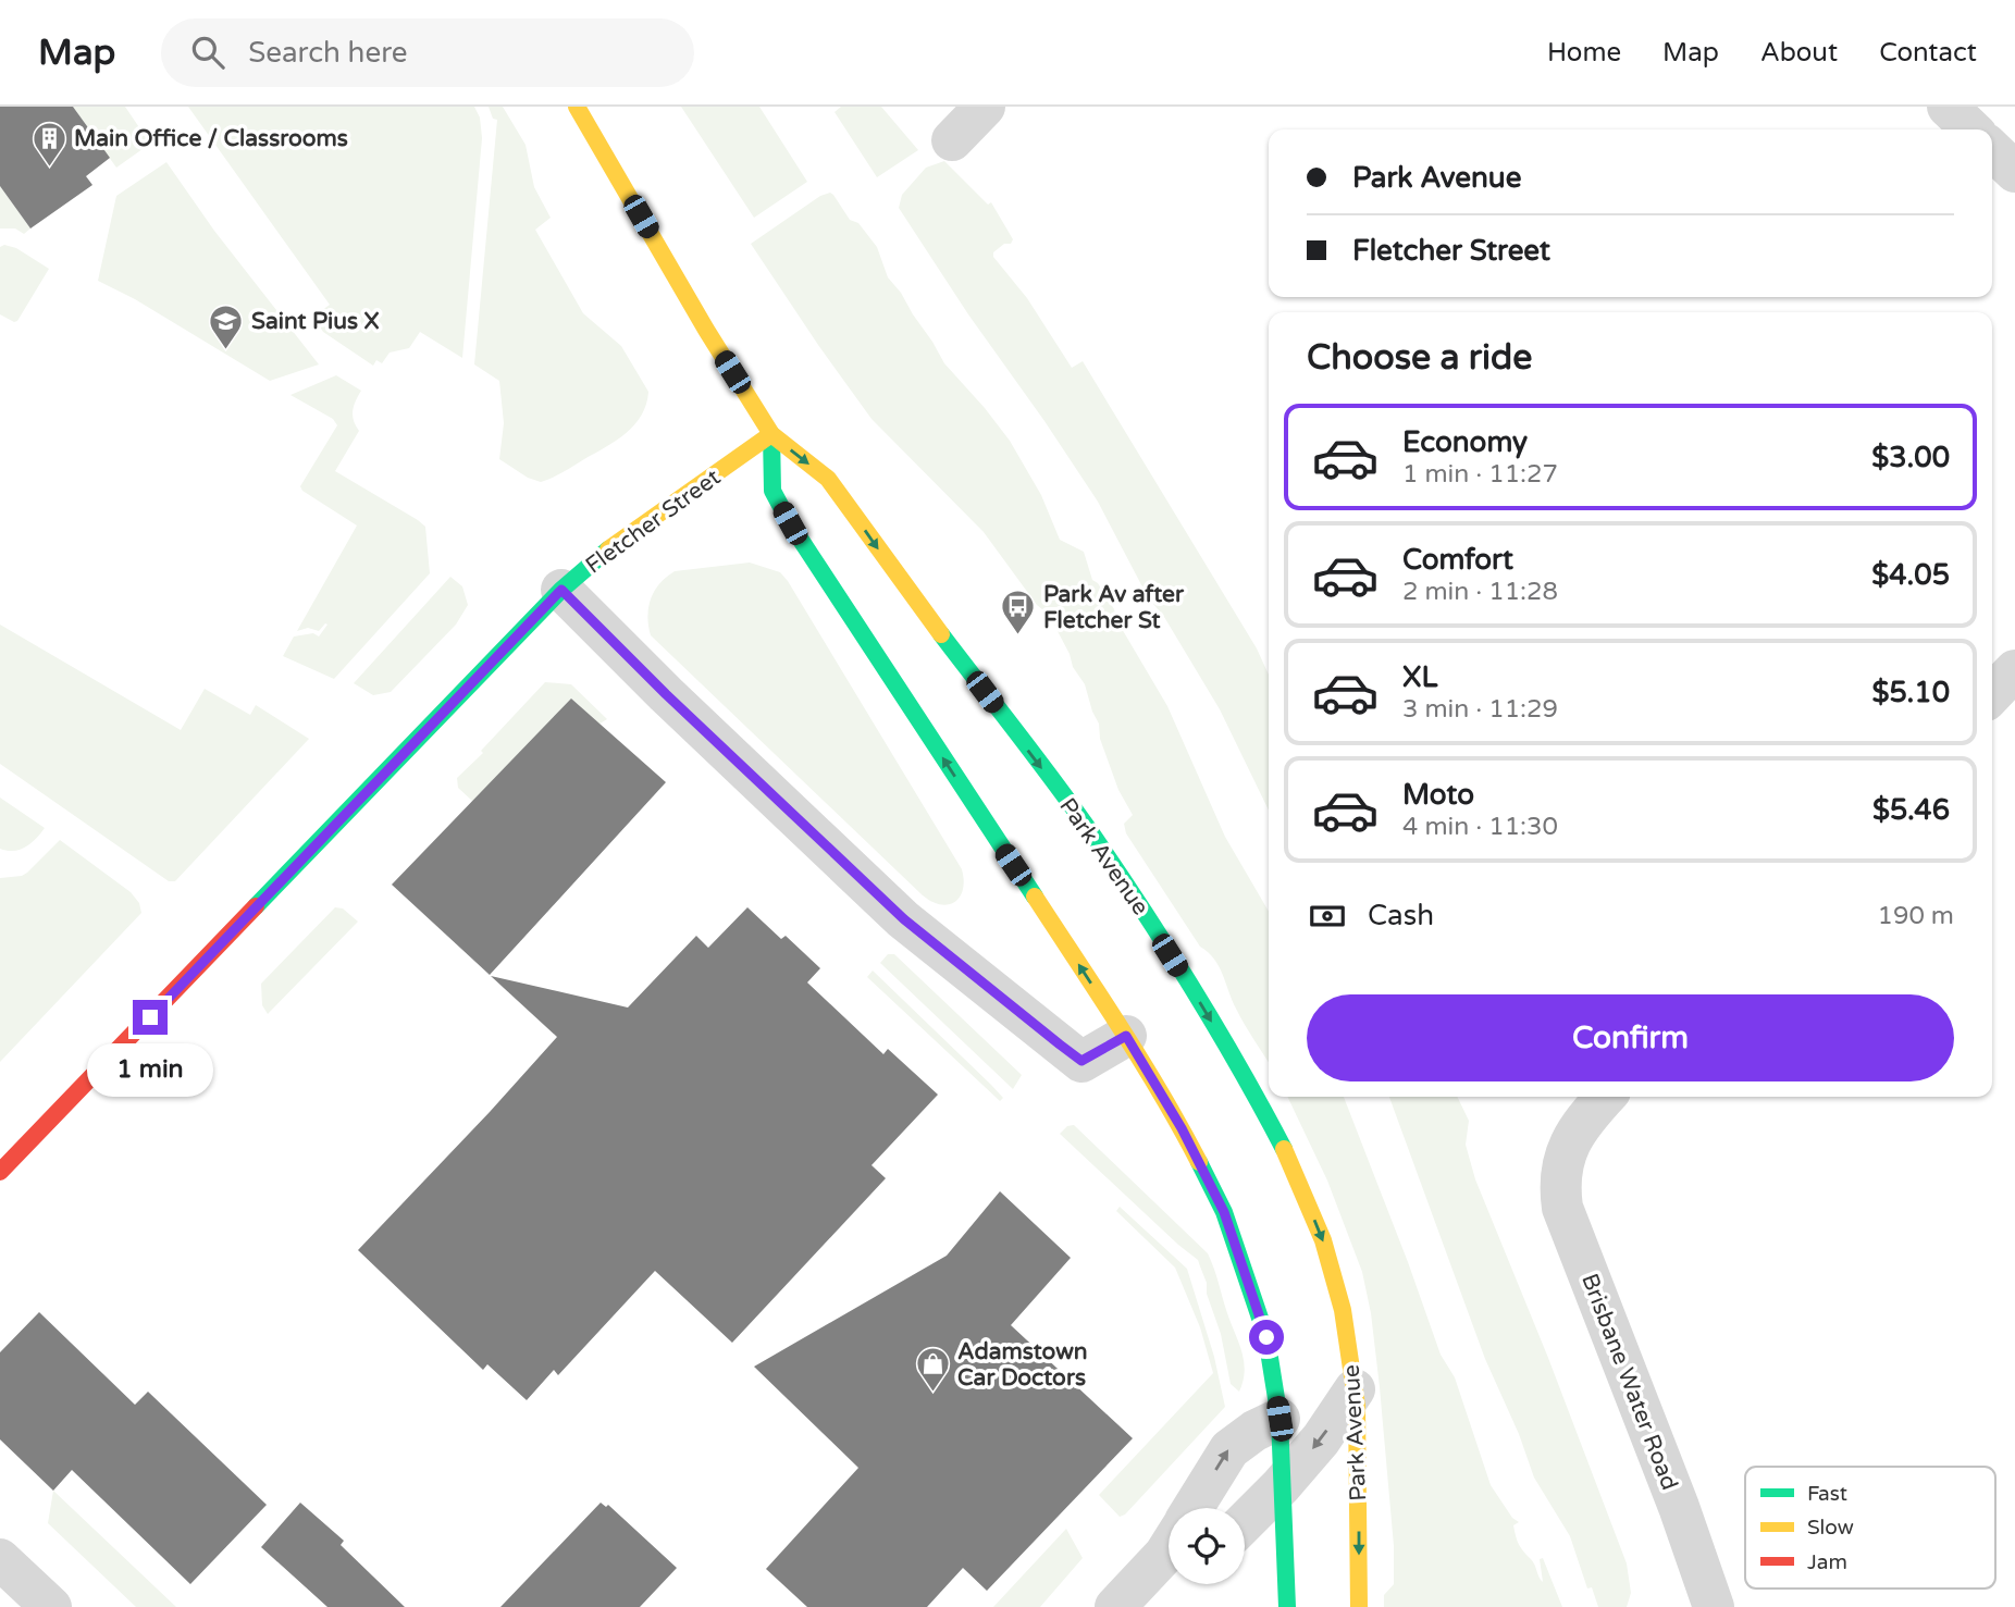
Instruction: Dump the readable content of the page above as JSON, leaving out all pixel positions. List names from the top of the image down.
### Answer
{
  "streets": {
    "main road": ["Fletcher Street", "Park Avenue"],
    "street": ["Brisbane Water Road"]
  },
  "crossings": [
    ["Fletcher Street", "Park Avenue"]
  ],
  "places": {
    "building": ["Main Office / Classrooms"],
    "school or university": ["Saint Pius X"],
    "bus stop": ["Park Av after Fletcher St"],
    "shop": ["Adamstown Car Doctors"]
  },
  "legend": ["Fast", "Slow", "Jam"],
  "page": {
    "header": "Map",
    "search": "Search here",
    "nav": [
      "Home",
      "Map",
      "About",
      "Contact"
    ],
    "banner": ["Park Avenue", "Fletcher Street"],
    "heading": "Choose a ride",
    "list": [
      {
        "name": "Economy",
        "note": "1 min · 11:27",
        "value": "$3.00"
      },
      {
        "name": "Comfort",
        "note": "2 min · 11:28",
        "value": "$4.05"
      },
      {
        "name": "XL",
        "note": "3 min · 11:29",
        "value": "$5.10"
      },
      {
        "name": "Moto",
        "note": "4 min · 11:30",
        "value": "$5.46"
      }
    ],
    "pay": ["Cash", "190 m"],
    "buttons": "Confirm",
    "bubble": "1 min"
  }
}
